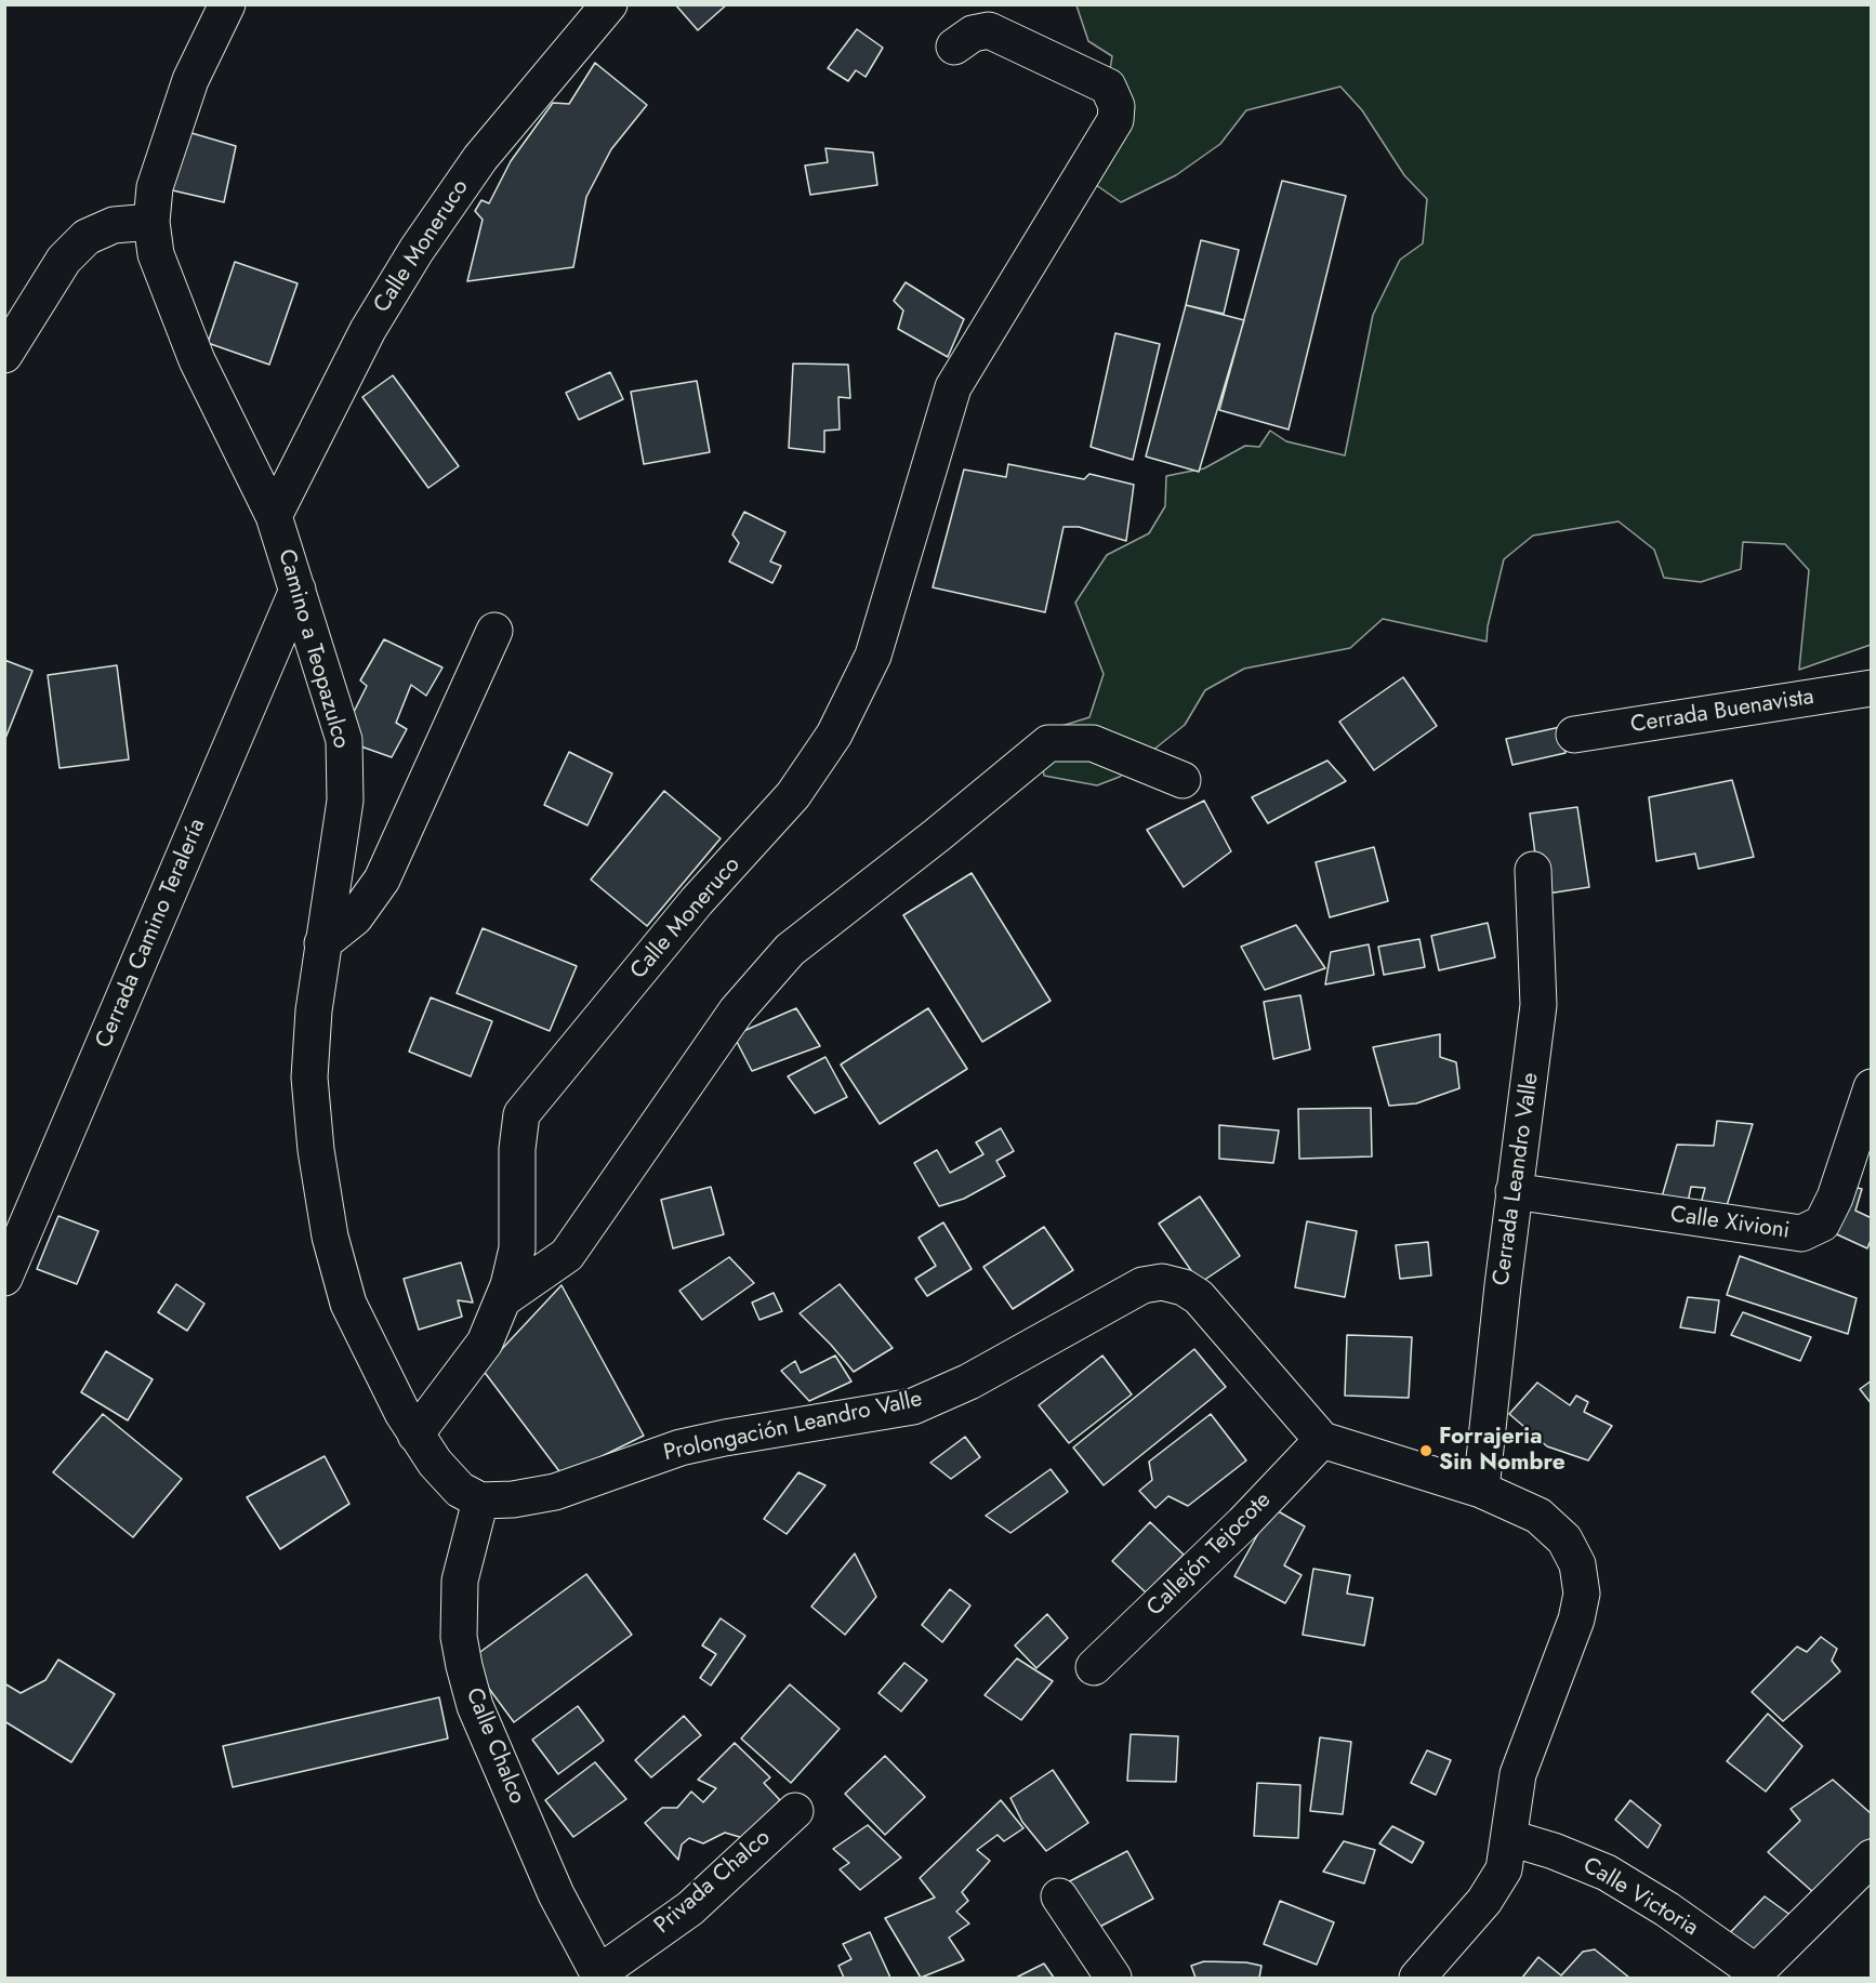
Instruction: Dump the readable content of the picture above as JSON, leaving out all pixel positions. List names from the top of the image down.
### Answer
{
  "streets": {
    "street": [
      "Calle Moneruco",
      "Camino a Teopazulco",
      "Cerrada Buenavista",
      "Cerrada Camino Teralería",
      "Cerrada Leandro Valle",
      "Calle Xivioni",
      "Prolongación Leandro Valle",
      "Callejón Tejocote",
      "Calle Chalco",
      "Privada Chalco",
      "Calle Victoria"
    ]
  },
  "crossings": [
    ["Calle Moneruco", "Camino a Teopazulco"],
    ["Camino a Teopazulco", "Cerrada Camino Teralería"],
    ["Cerrada Leandro Valle", "Calle Xivioni"],
    ["Prolongación Leandro Valle", "Callejón Tejocote"],
    ["Prolongación Leandro Valle", "Calle Chalco"],
    ["Calle Chalco", "Privada Chalco"]
  ],
  "places": ["Forrajeria Sin Nombre"]
}
